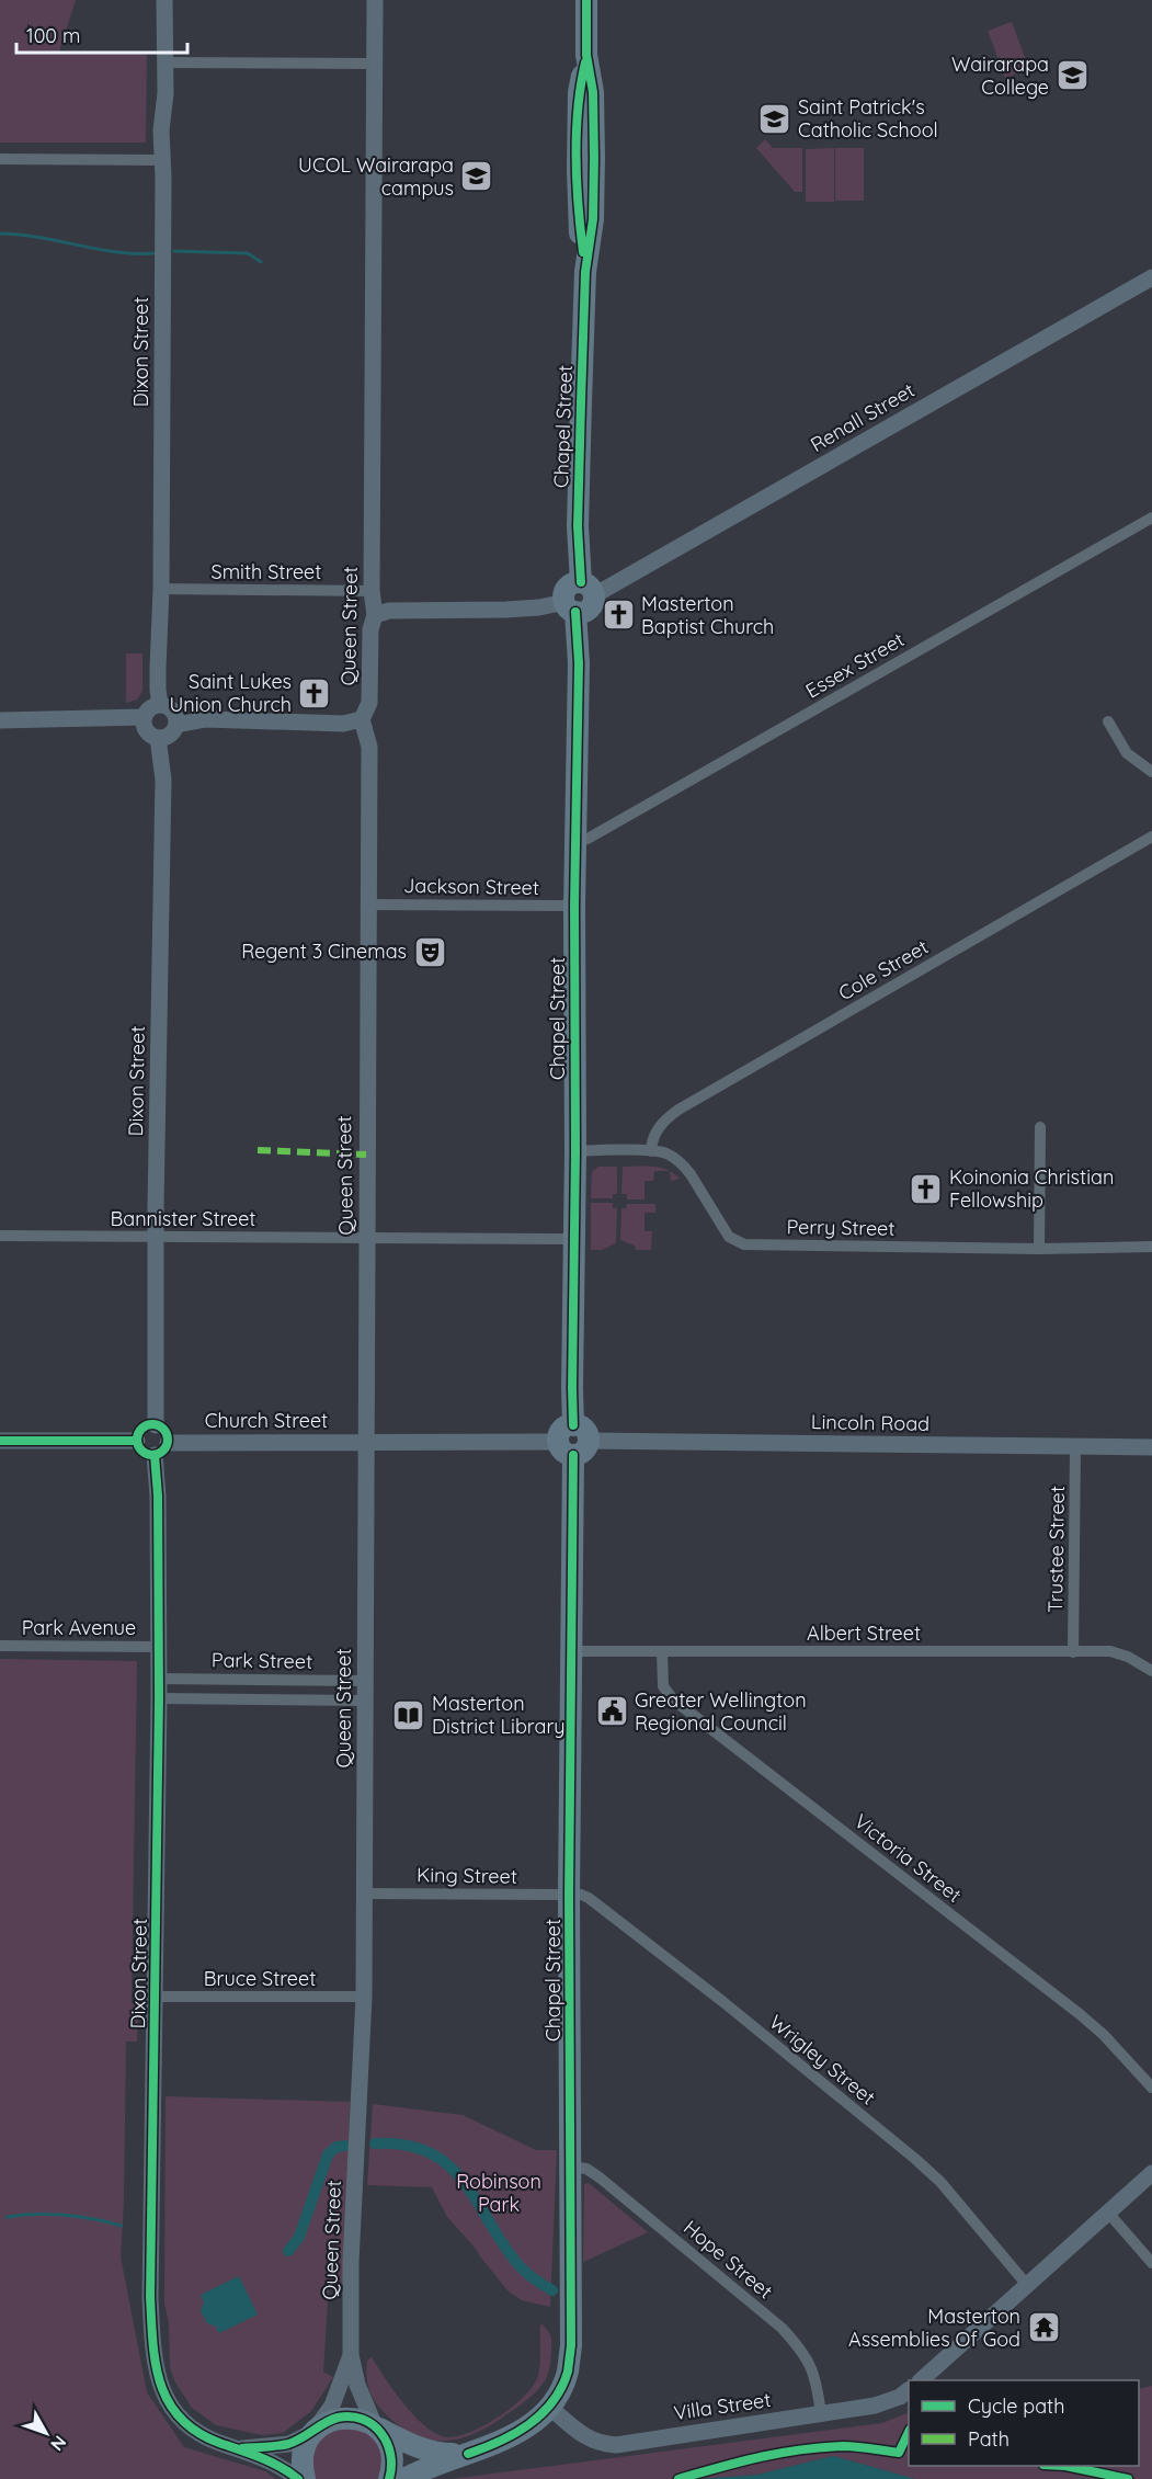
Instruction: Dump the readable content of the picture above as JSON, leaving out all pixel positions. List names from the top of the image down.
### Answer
{
  "streets": {
    "highway": ["Chapel Street"],
    "street": [
      "Dixon Street",
      "Renall Street",
      "Smith Street",
      "Queen Street",
      "Essex Street",
      "Jackson Street",
      "Cole Street",
      "Bannister Street",
      "Perry Street",
      "Church Street",
      "Lincoln Road",
      "Trustee Street",
      "Park Avenue",
      "Albert Street",
      "Park Street",
      "Victoria Street",
      "King Street",
      "Bruce Street",
      "Wrigley Street",
      "Hope Street",
      "Villa Street"
    ]
  },
  "crossings": [
    ["Dixon Street", "Chapel Street"],
    ["Dixon Street", "Smith Street"],
    ["Dixon Street", "Queen Street"],
    ["Dixon Street", "Bannister Street"],
    ["Dixon Street", "Church Street"],
    ["Dixon Street", "Park Avenue"],
    ["Dixon Street", "Park Street"],
    ["Dixon Street", "Bruce Street"],
    ["Renall Street", "Chapel Street"],
    ["Chapel Street", "Queen Street"],
    ["Chapel Street", "Essex Street"],
    ["Chapel Street", "Jackson Street"],
    ["Chapel Street", "Perry Street"],
    ["Chapel Street", "Lincoln Road"],
    ["Chapel Street", "Albert Street"],
    ["Chapel Street", "King Street"],
    ["Chapel Street", "Wrigley Street"],
    ["Chapel Street", "Hope Street"],
    ["Chapel Street", "Villa Street"],
    ["Smith Street", "Queen Street"],
    ["Queen Street", "Jackson Street"],
    ["Queen Street", "Bannister Street"],
    ["Queen Street", "Church Street"],
    ["Queen Street", "Lincoln Road"],
    ["Queen Street", "Park Street"],
    ["Queen Street", "King Street"],
    ["Queen Street", "Bruce Street"],
    ["Cole Street", "Perry Street"],
    ["Church Street", "Lincoln Road"],
    ["Lincoln Road", "Trustee Street"],
    ["Trustee Street", "Albert Street"],
    ["Albert Street", "Victoria Street"],
    ["King Street", "Wrigley Street"],
    ["Hope Street", "Villa Street"]
  ],
  "parks": ["Robinson Park"],
  "places": {
    "school or university": ["Wairarapa College", "Saint Patrick's Catholic School", "UCOL Wairarapa campus"],
    "church": ["Masterton Baptist Church", "Saint Lukes Union Church", "Koinonia Christian Fellowship"],
    "theatre": ["Regent 3 Cinemas"],
    "public building": ["Greater Wellington Regional Council"],
    "library": ["Masterton District Library"],
    "temple": ["Masterton Assemblies Of God"]
  },
  "legend": ["Cycle path", "Path"],
  "scale_bar": "100 m",
  "north": "bottom right"
}
